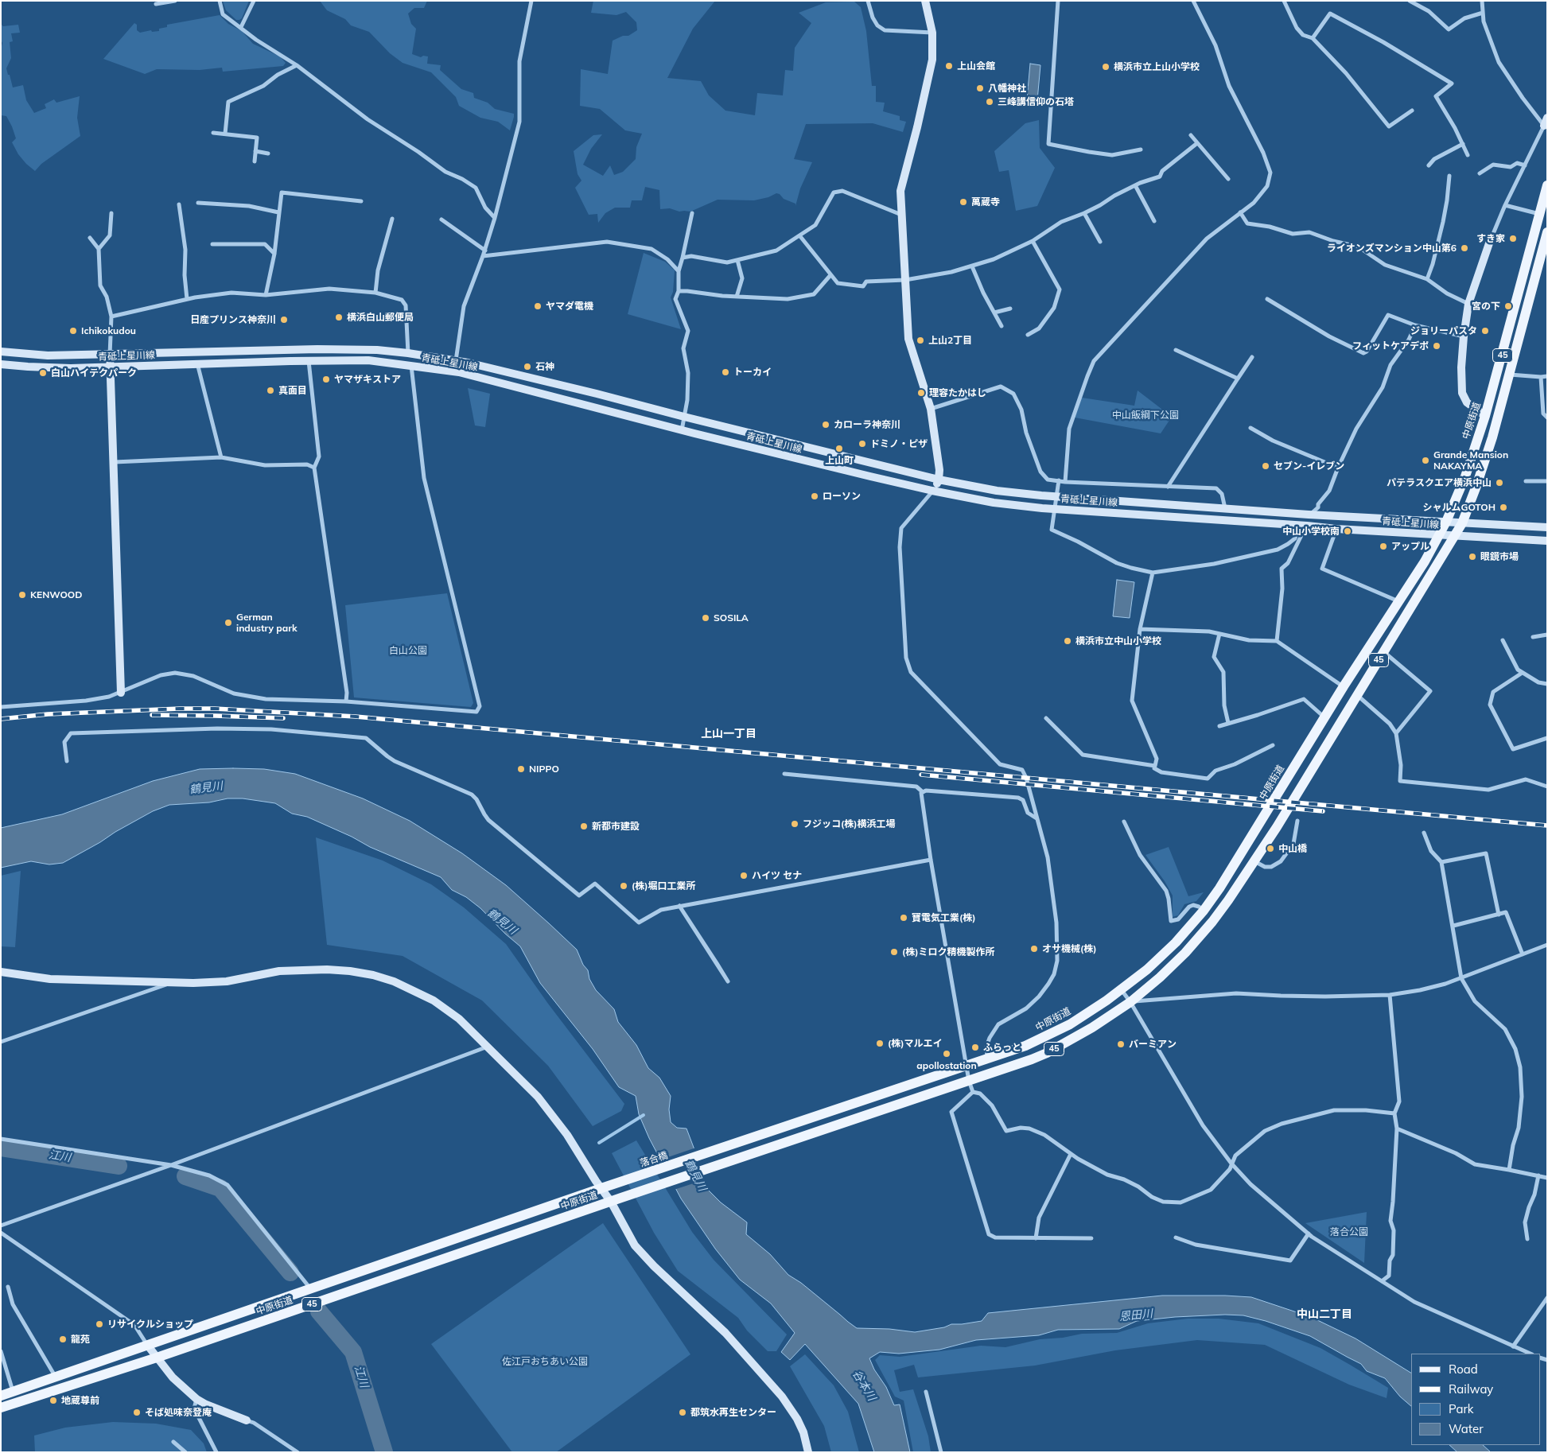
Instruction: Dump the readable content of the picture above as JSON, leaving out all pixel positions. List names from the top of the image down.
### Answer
{
  "streets": {
    "main road": [
      "45",
      "青砥上星川線",
      "中原街道",
      "落合橋"
    ]
  },
  "crossings": [
    ["45", "青砥上星川線"],
    ["45", "中原街道"],
    ["青砥上星川線", "中原街道"],
    ["中原街道", "落合橋"]
  ],
  "districts": ["上山一丁目", "中山二丁目"],
  "water": [
    "鶴見川",
    "江川",
    "恩田川",
    "谷本川"
  ],
  "parks": [
    "中山飯綱下公園",
    "白山公園",
    "落合公園",
    "佐江戸おちあい公園"
  ],
  "places": [
    "上山会館",
    "横浜市立上山小学校",
    "八幡神社",
    "三峰講信仰の石塔",
    "萬蔵寺",
    "すき家",
    "ライオンズマンション中山第6",
    "ヤマダ電機",
    "宮の下",
    "横浜白山郵便局",
    "日産プリンス神奈川",
    "Ichikokudou",
    "ジョリーパスタ",
    "上山2丁目",
    "フィットケアデポ",
    "石神",
    "トーカイ",
    "白山ハイテクパーク",
    "ヤマザキストア",
    "真面目",
    "理容たかはし",
    "カローラ神奈川",
    "ドミノ・ピザ",
    "上山町",
    "Grande Mansion NAKAYMA",
    "セブン-イレブン",
    "パテラスクエア横浜中山",
    "ローソン",
    "シャルムGOTOH",
    "中山小学校南",
    "アップル",
    "眼鏡市場",
    "KENWOOD",
    "SOSILA",
    "German industry park",
    "横浜市立中山小学校",
    "NIPPO",
    "フジッコ(株)横浜工場",
    "新都市建設",
    "中山橋",
    "ハイツ セナ",
    "(株)堀口工業所",
    "寶電気工業(株)",
    "オサ機械(株)",
    "(株)ミロク精機製作所",
    "(株)マルエイ",
    "バーミアン",
    "ふらっと",
    "apollostation",
    "リサイクルショップ",
    "龍苑",
    "地蔵尊前",
    "そば処味奈登庵",
    "都筑水再生センター"
  ],
  "legend": [
    "Road",
    "Railway",
    "Park",
    "Water"
  ]
}
